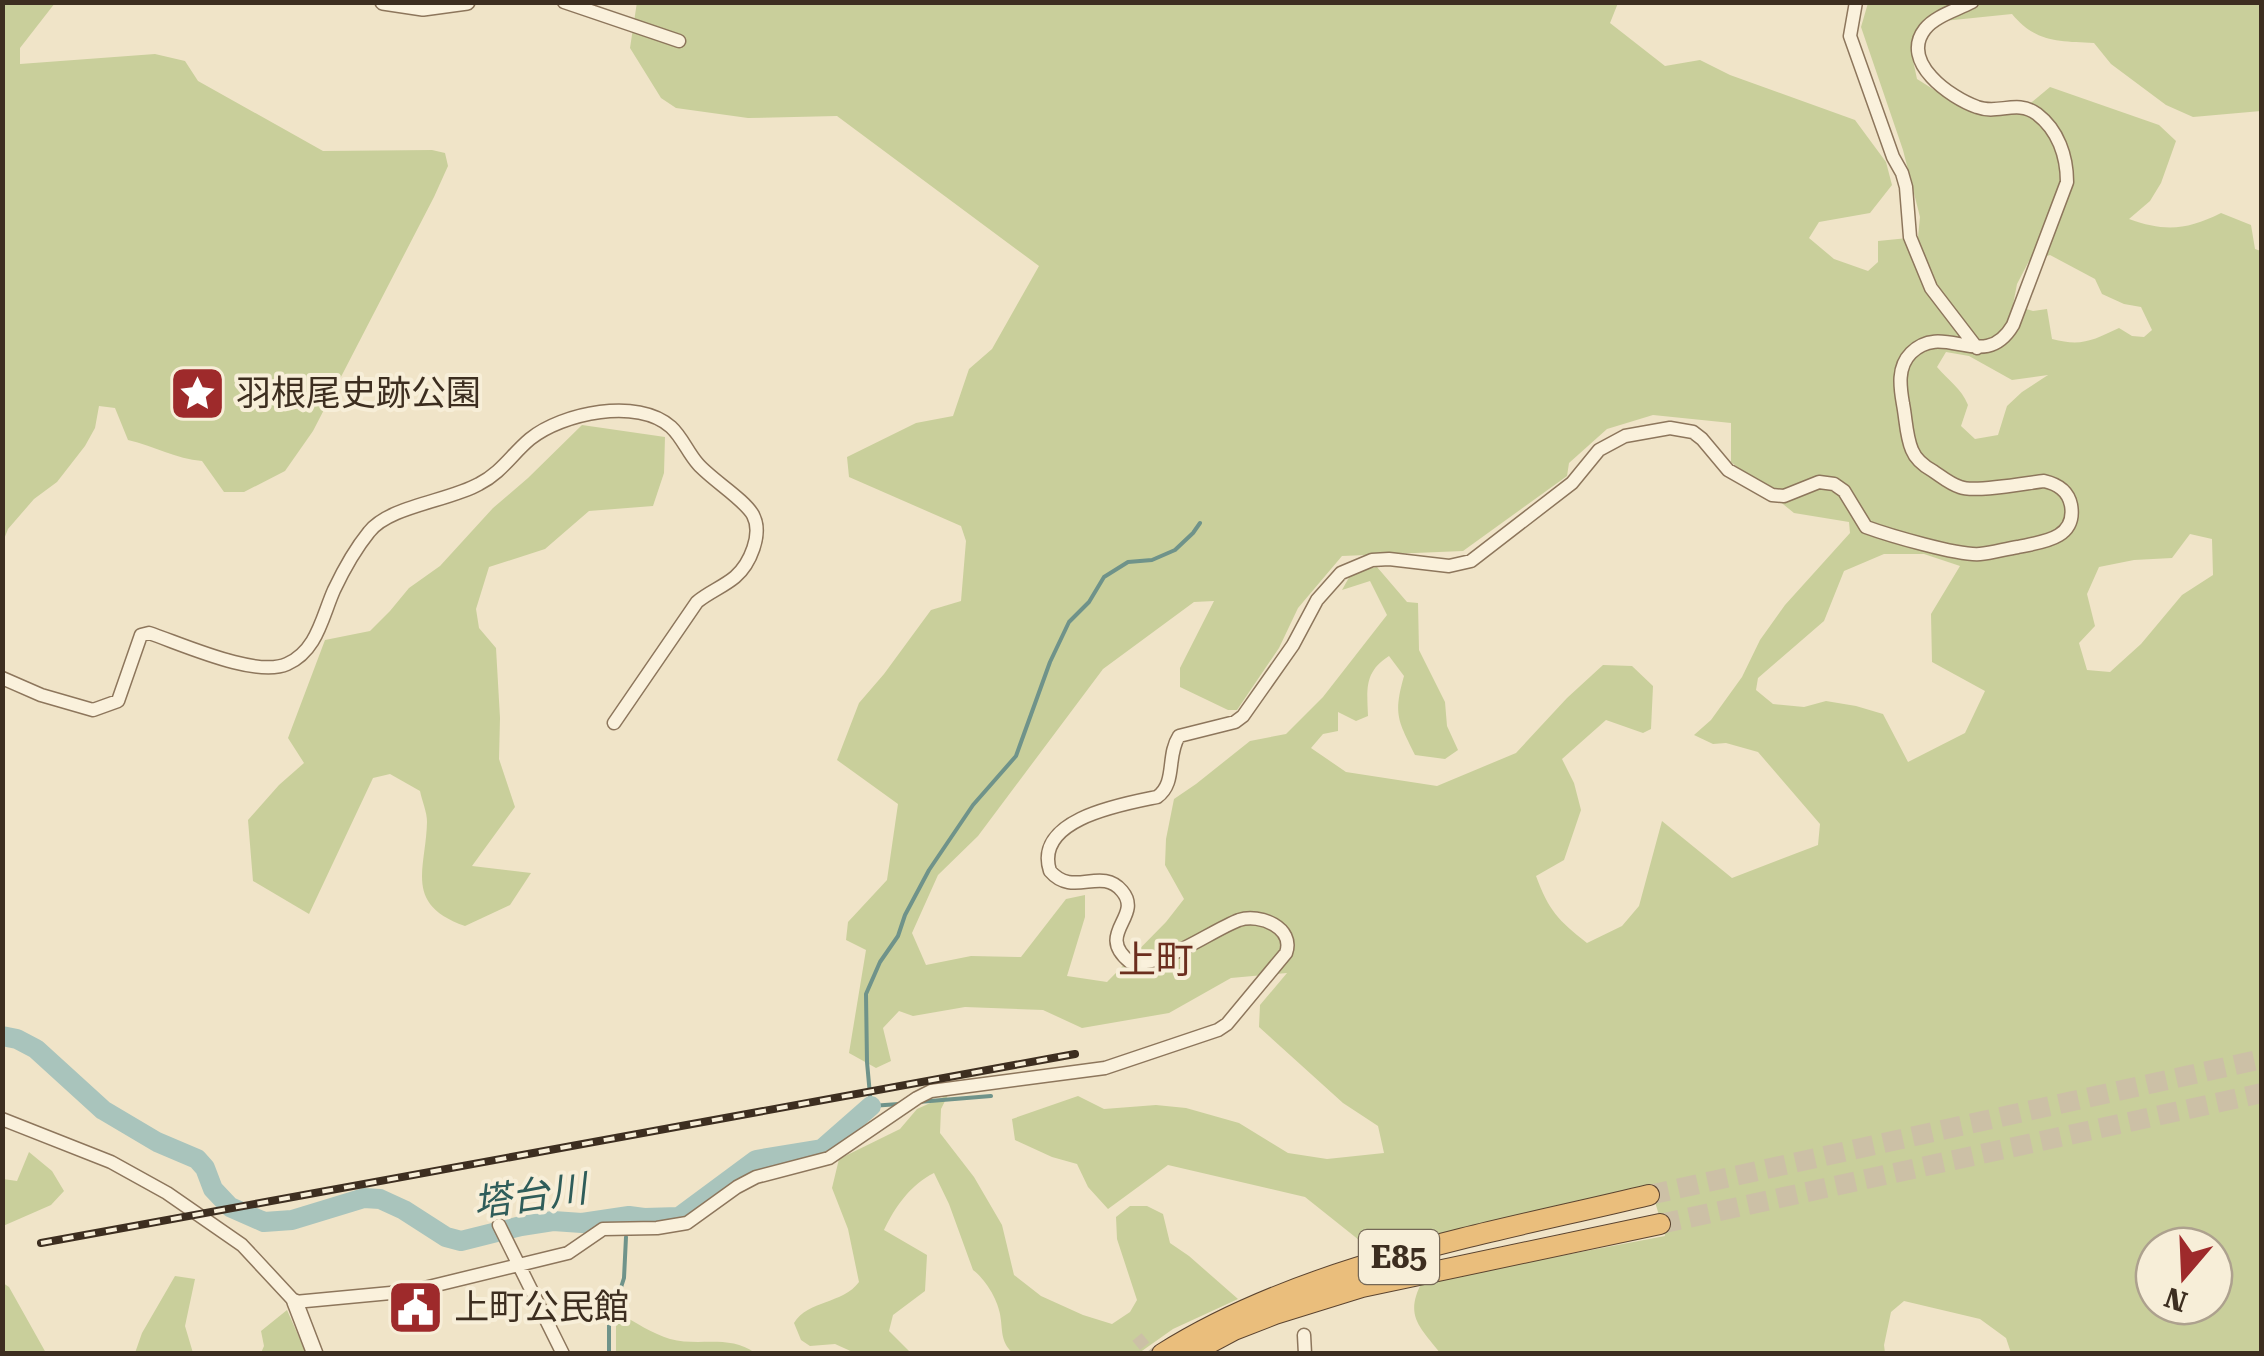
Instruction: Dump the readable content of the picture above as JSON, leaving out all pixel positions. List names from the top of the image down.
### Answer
{
  "streets": {
    "highway": ["E85"]
  },
  "districts": ["上町"],
  "water": ["塔台川"],
  "places": {
    "place": ["羽根尾史跡公園"],
    "public building": ["上町公民館"]
  },
  "north": "bottom"
}
